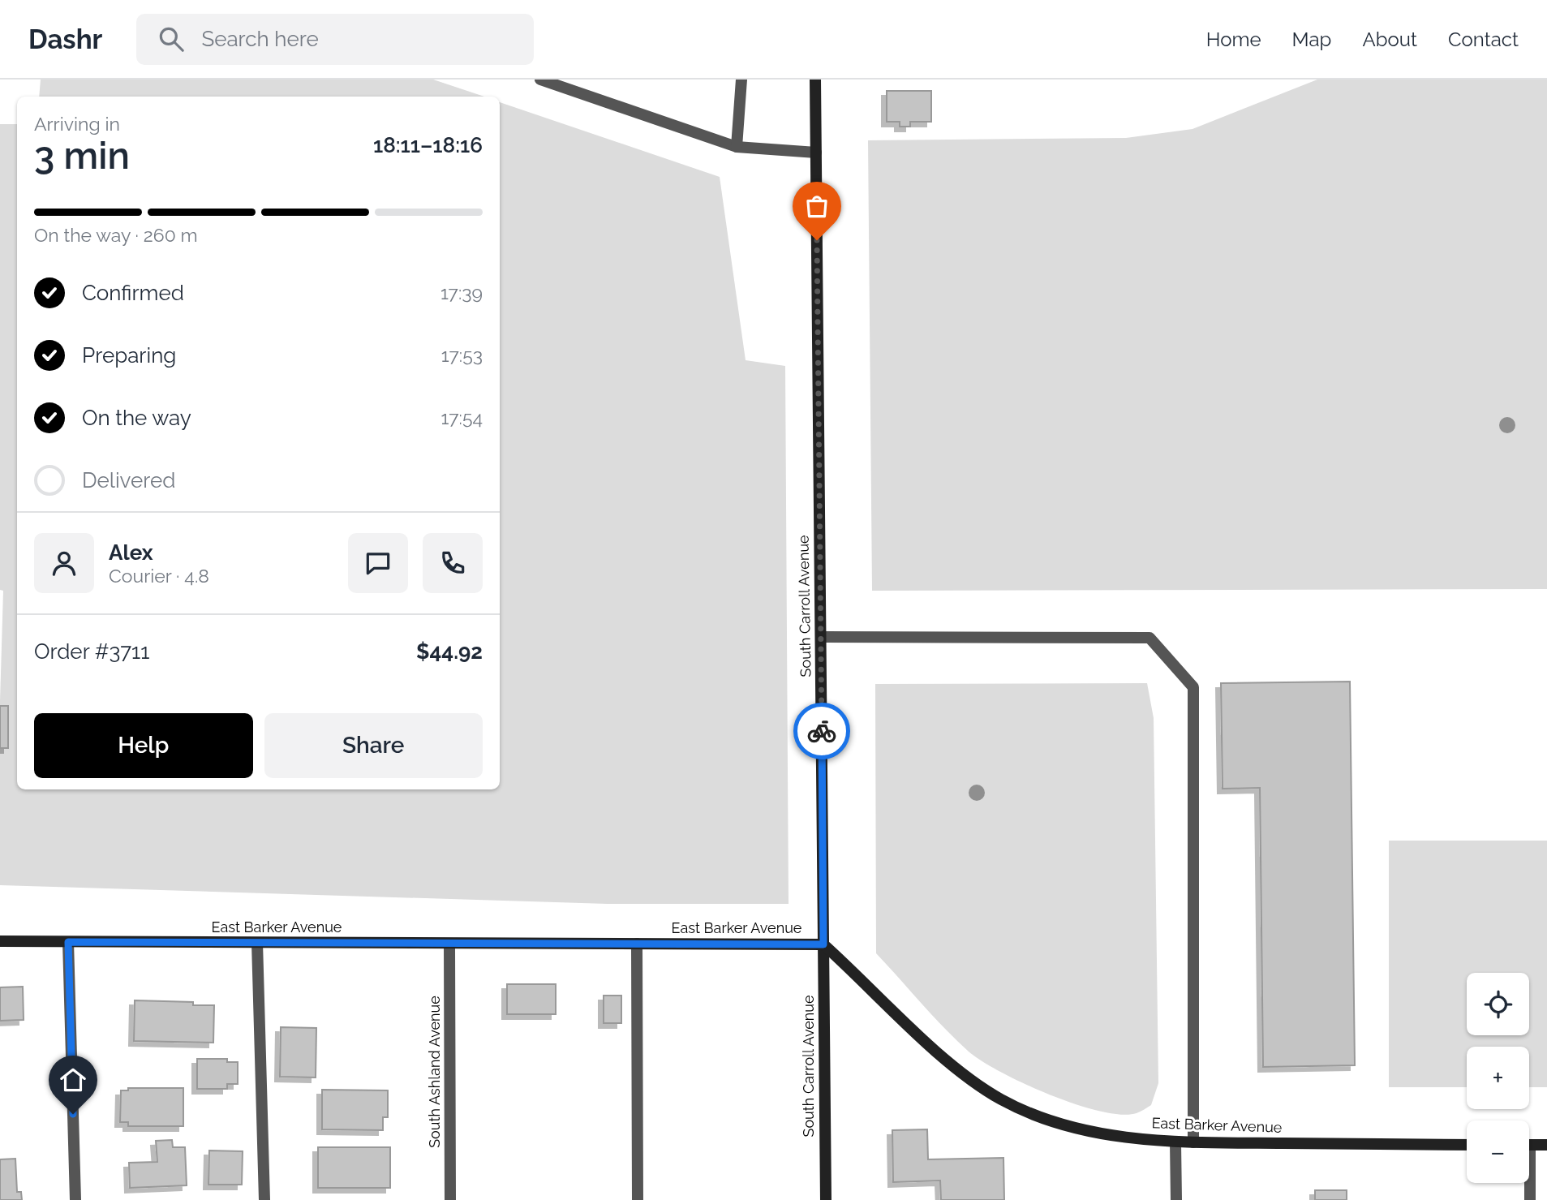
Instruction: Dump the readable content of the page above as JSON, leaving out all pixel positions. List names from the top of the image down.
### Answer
{
  "streets": {
    "street": ["South Carroll Avenue", "East Barker Avenue", "South Ashland Avenue"]
  },
  "crossings": [
    ["South Carroll Avenue", "East Barker Avenue"],
    ["East Barker Avenue", "South Ashland Avenue"]
  ],
  "page": {
    "header": "Dashr",
    "search": "Search here",
    "nav": [
      "Home",
      "Map",
      "About",
      "Contact"
    ],
    "heading": ["3 min", "Arriving in", "18:11–18:16"],
    "panel": [
      "Alex",
      "Courier · 4.8",
      "Order #3711",
      "$44.92"
    ],
    "bar": "On the way · 260 m",
    "list": [
      ["Confirmed", "17:39"],
      ["Preparing", "17:53"],
      ["On the way", "17:54"],
      "Delivered"
    ],
    "buttons": ["Help", "Share"],
    "map_buttons": ["+", "−"]
  }
}
